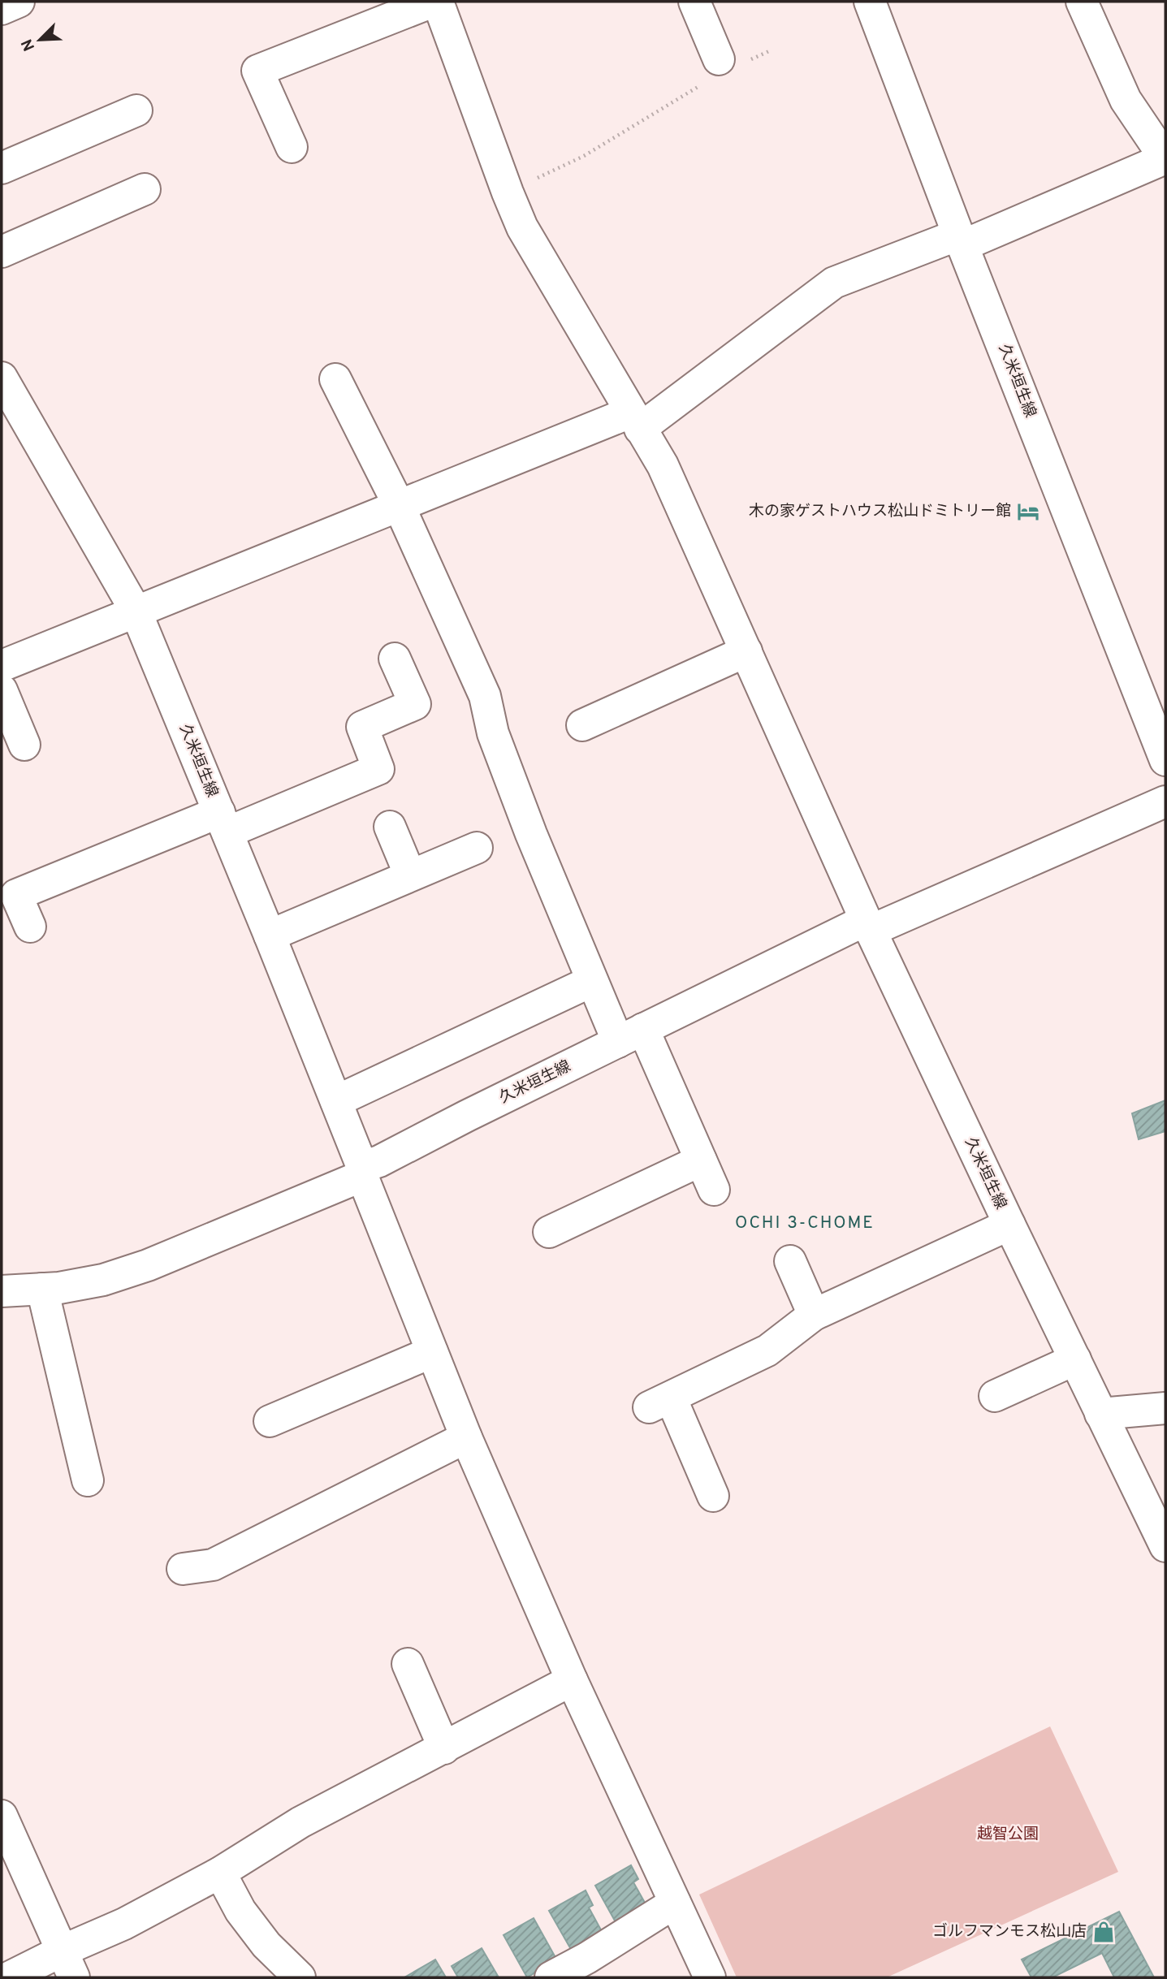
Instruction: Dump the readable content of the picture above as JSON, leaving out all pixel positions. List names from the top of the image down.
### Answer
{
  "streets": {
    "street": ["久米垣生線"]
  },
  "districts": ["OCHI 3-CHOME"],
  "parks": ["越智公園"],
  "places": {
    "hotel": ["木の家ゲストハウス松山ドミトリー館"],
    "shop": ["ゴルフマンモス松山店"]
  },
  "north": "bottom left"
}
